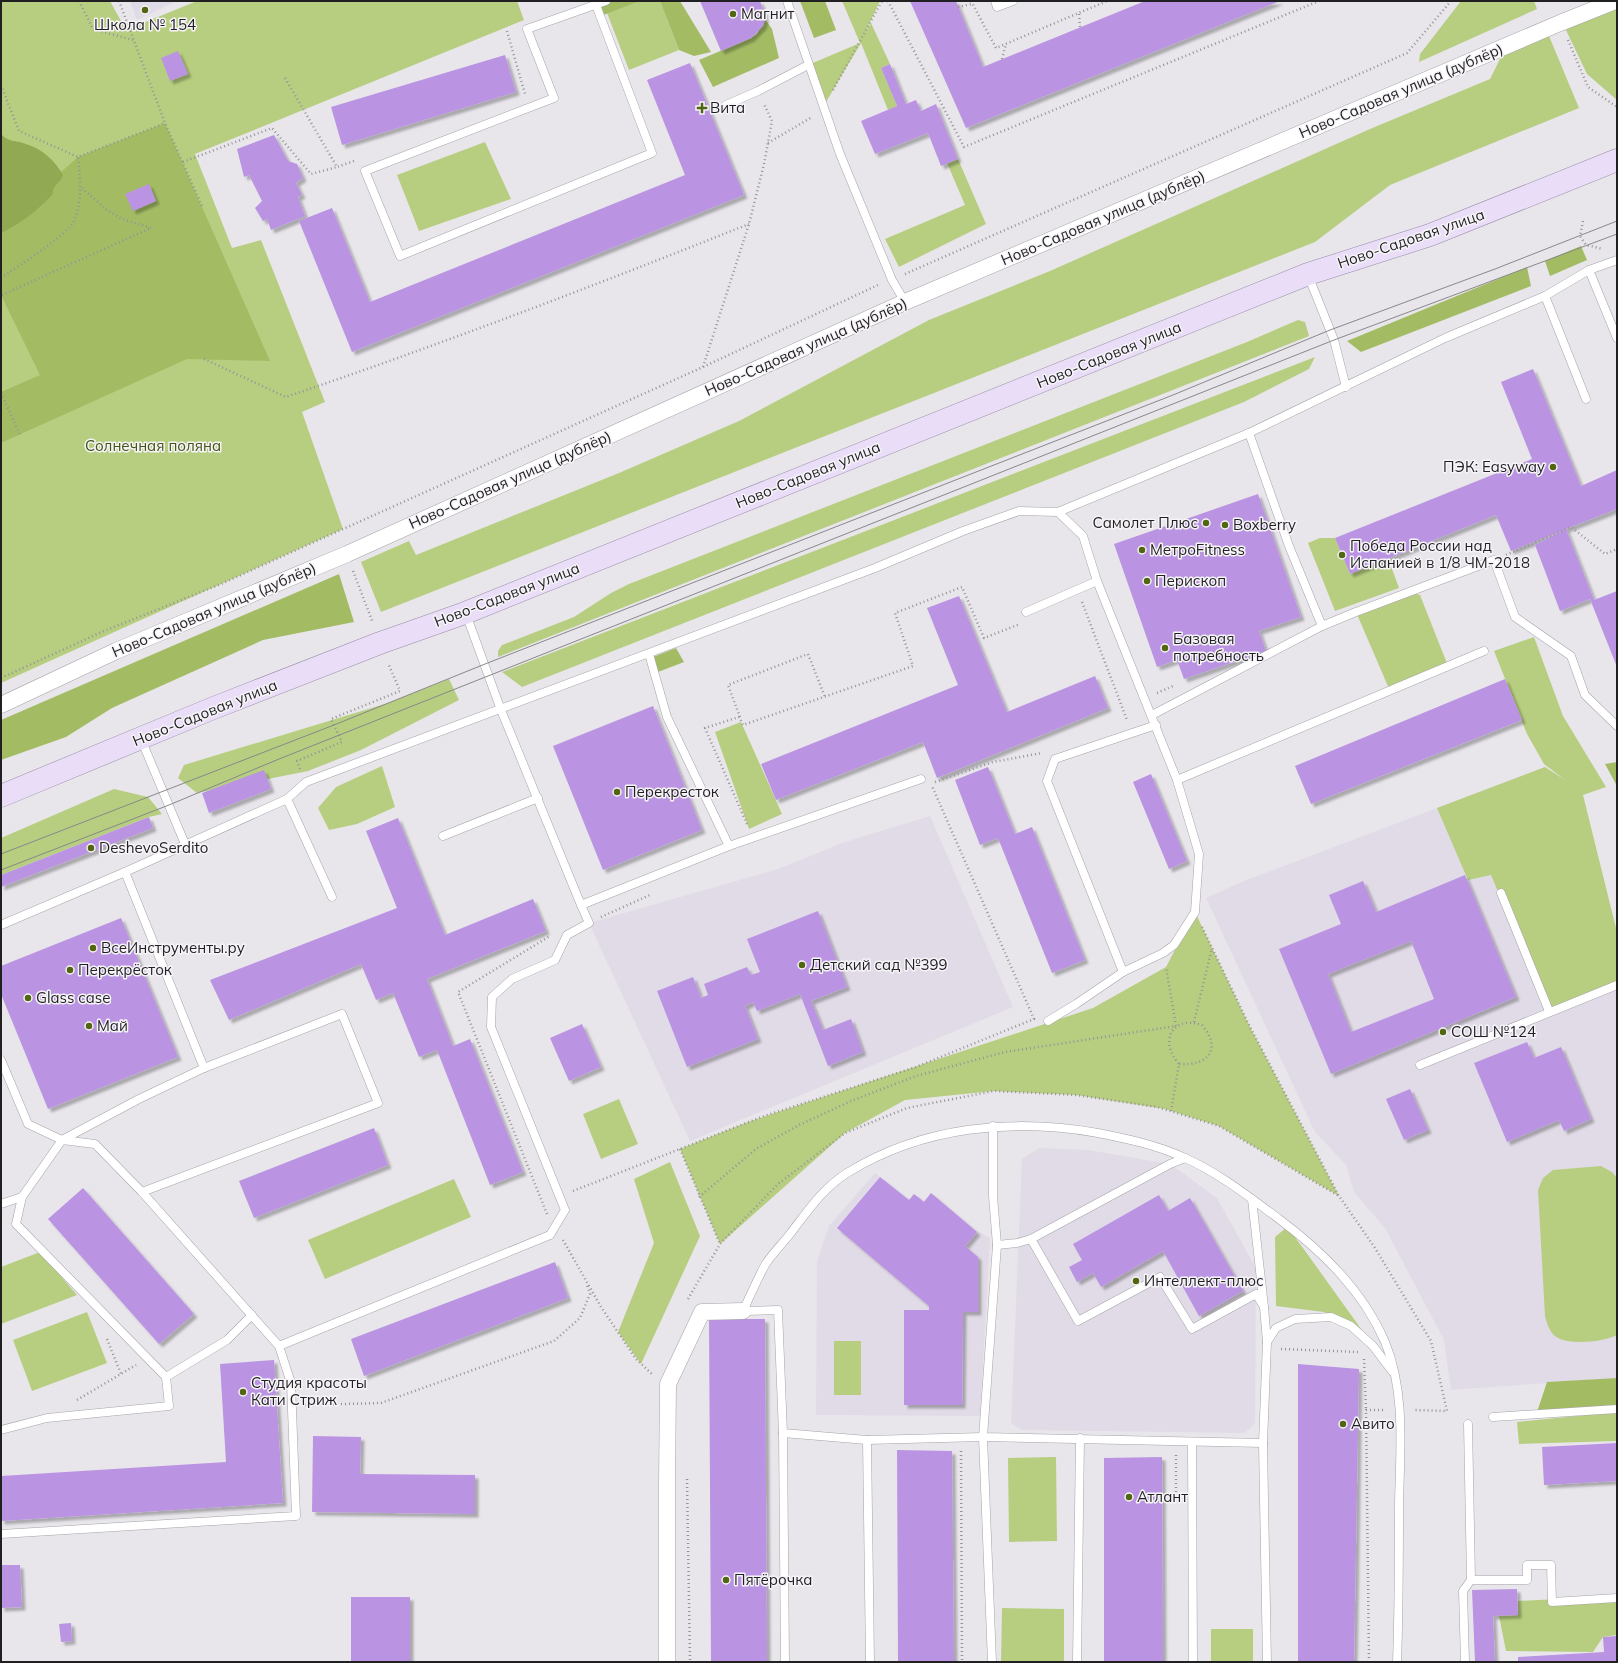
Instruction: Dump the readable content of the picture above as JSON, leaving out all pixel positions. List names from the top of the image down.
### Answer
{
  "streets": {
    "main road": ["Ново-Садовая улица"],
    "street": ["Ново-Садовая улица (дублёр)"]
  },
  "parks": ["Солнечная поляна"],
  "places": {
    "other": [
      "Школа № 154",
      "Магнит",
      "ПЭК: Easyway",
      "Самолет Плюс",
      "Boxberry",
      "МетроFitness",
      "Победа России над Испанией в 1/8 ЧМ-2018",
      "Перископ",
      "Базовая потребность",
      "Перекресток",
      "DeshevoSerdito",
      "ВсеИнструменты.ру",
      "Детский сад №399",
      "Перекрёсток",
      "Glass case",
      "Май",
      "СОШ №124",
      "Интеллект-плюс",
      "Студия красоты Кати Стриж",
      "Авито",
      "Атлант",
      "Пятёрочка"
    ],
    "health": ["Вита"]
  }
}
